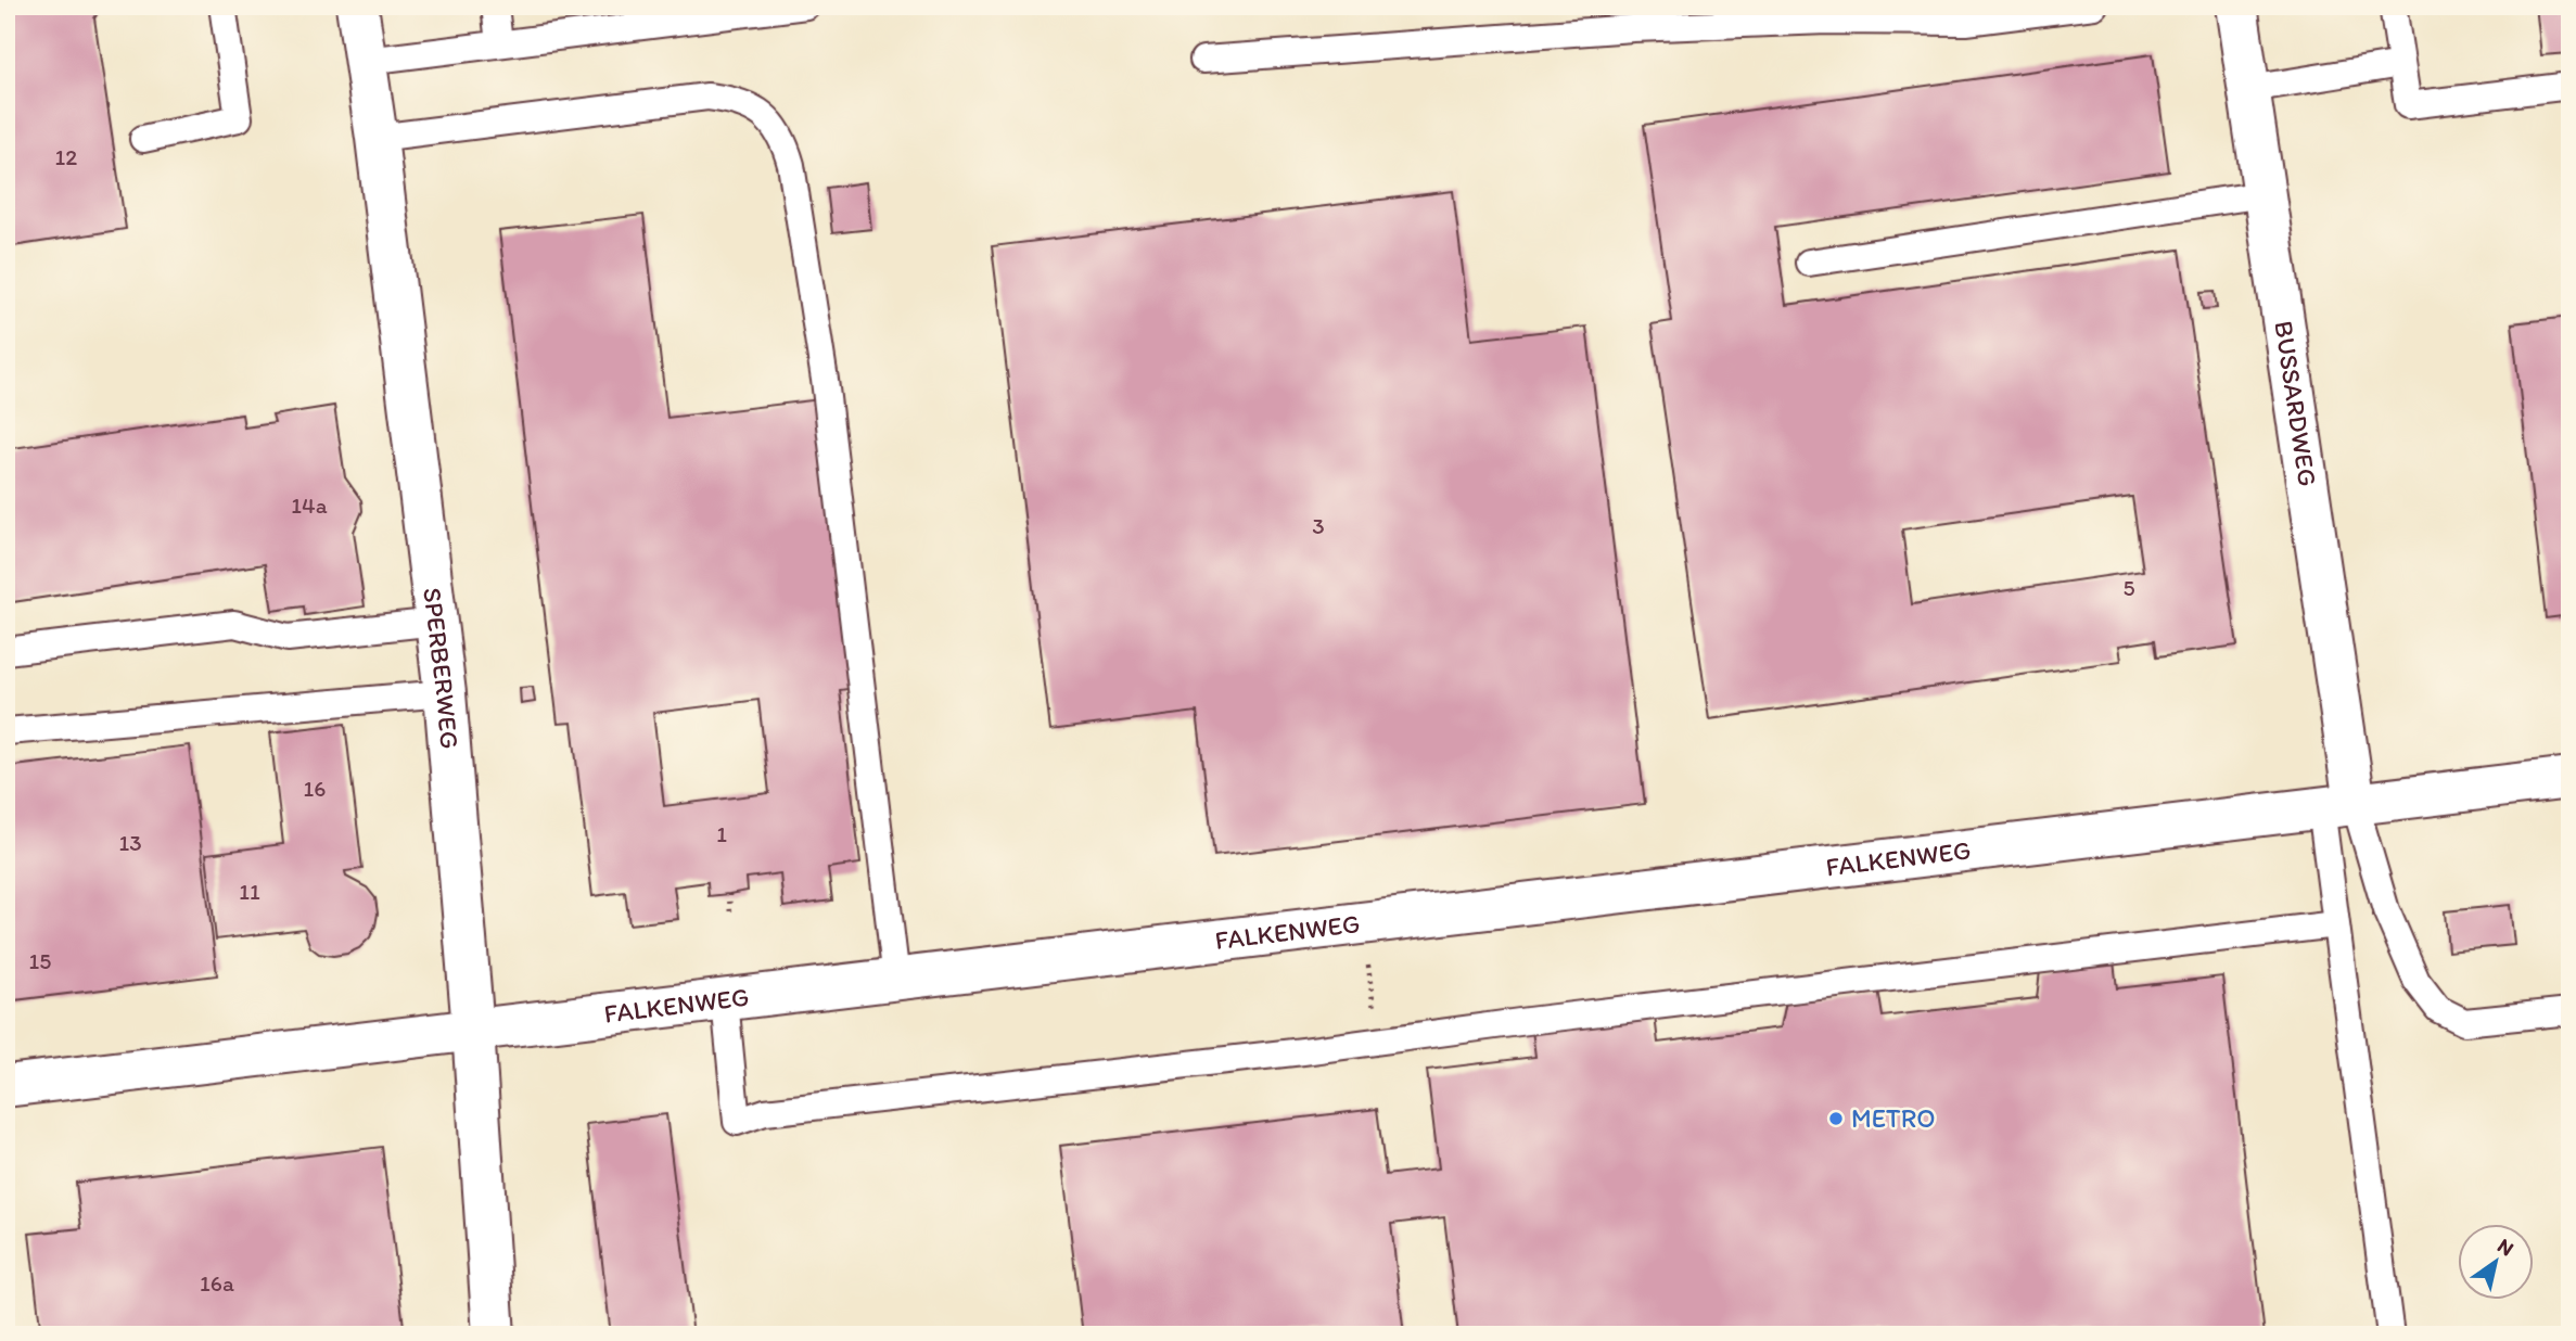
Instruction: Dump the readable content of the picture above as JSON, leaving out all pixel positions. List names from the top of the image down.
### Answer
{
  "streets": {
    "street": ["BUSSARDWEG", "SPERBERWEG", "FALKENWEG"]
  },
  "crossings": [
    ["BUSSARDWEG", "FALKENWEG"],
    ["SPERBERWEG", "FALKENWEG"]
  ],
  "places": ["METRO"],
  "house_numbers": [
    "12",
    "14a",
    "3",
    "5",
    "16",
    "1",
    "13",
    "11",
    "15",
    "16a"
  ],
  "north": "top right"
}
